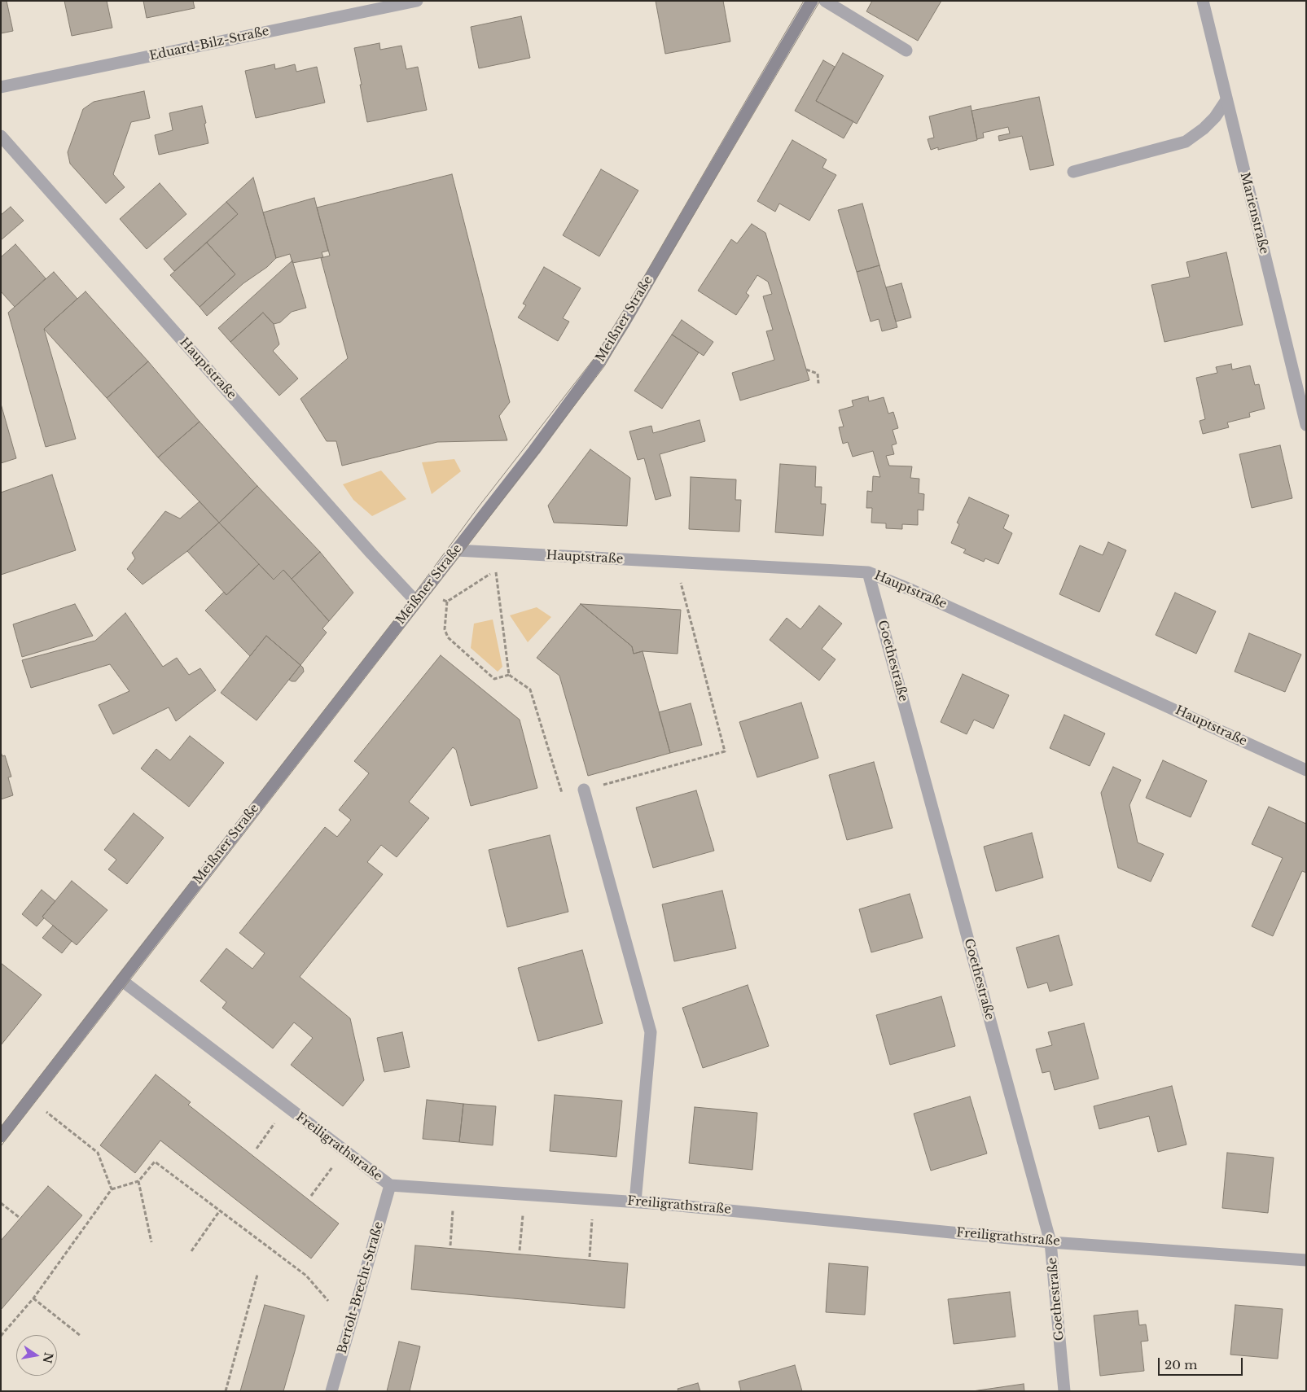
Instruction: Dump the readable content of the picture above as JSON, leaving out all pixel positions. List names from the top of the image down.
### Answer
{
  "streets": {
    "main road": ["Meißner Straße"],
    "street": [
      "Eduard-Bilz-Straße",
      "Marienstraße",
      "Hauptstraße",
      "Goethestraße",
      "Freiligrathstraße",
      "Bertolt-Brecht-Straße"
    ]
  },
  "crossings": [
    ["Meißner Straße", "Hauptstraße"],
    ["Meißner Straße", "Freiligrathstraße"],
    ["Hauptstraße", "Goethestraße"],
    ["Goethestraße", "Freiligrathstraße"],
    ["Freiligrathstraße", "Bertolt-Brecht-Straße"]
  ],
  "scale_bar": "20 m",
  "north": "right"
}
